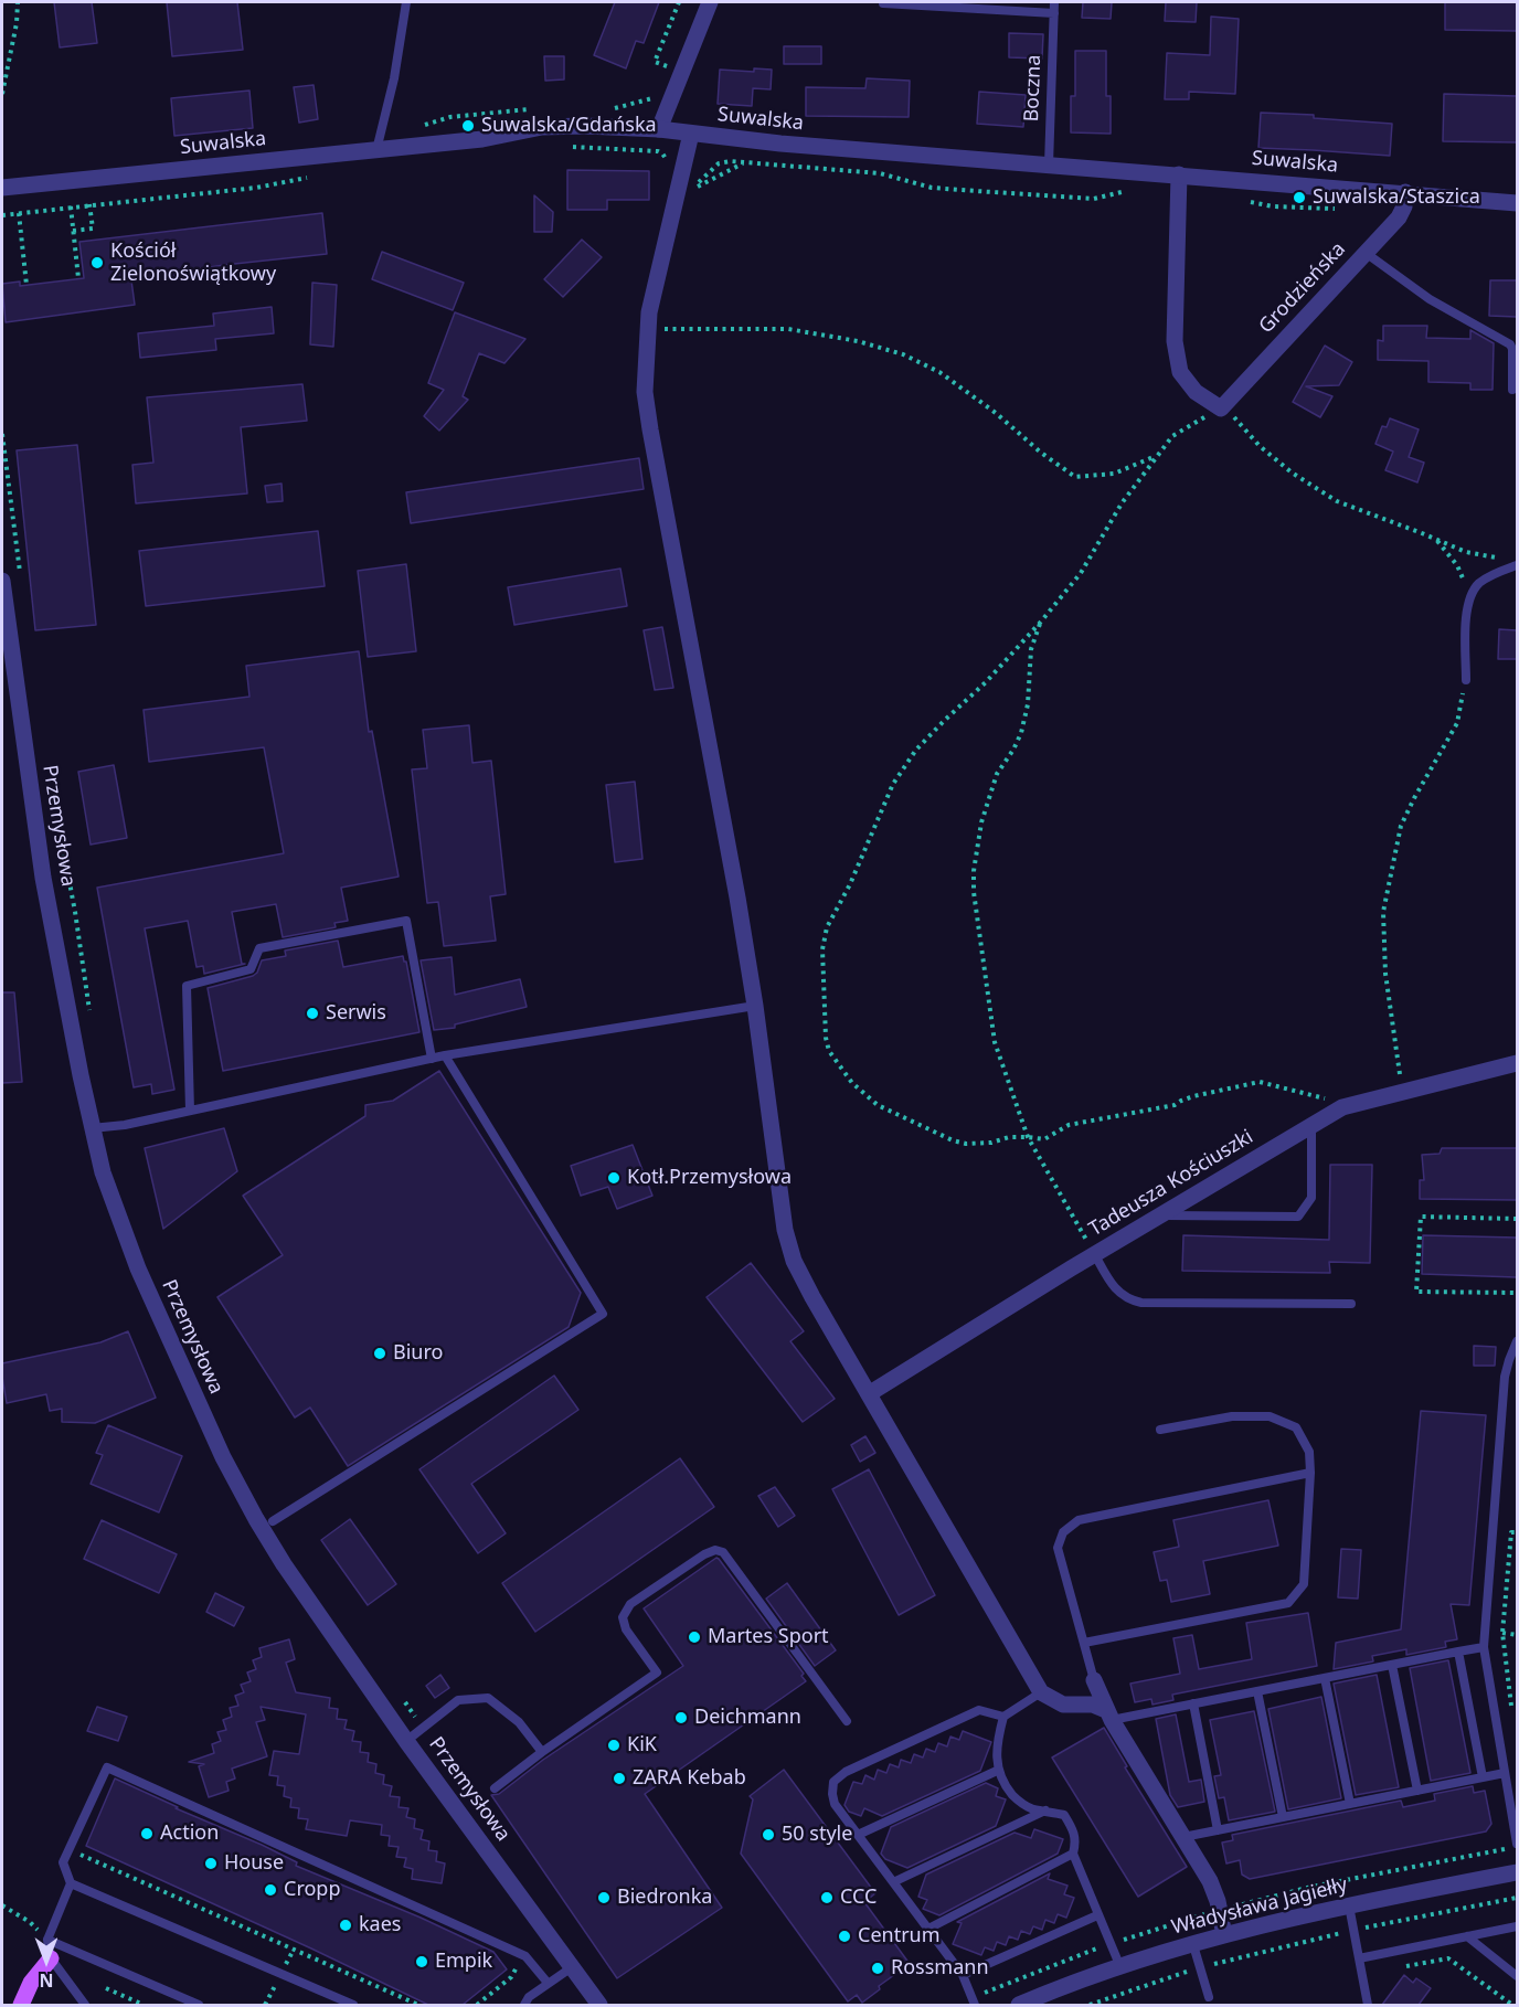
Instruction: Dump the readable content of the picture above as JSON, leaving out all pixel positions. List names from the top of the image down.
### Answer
{
  "streets": {
    "street": [
      "Suwalska",
      "Grodzieńska",
      "Przemysłowa",
      "Tadeusza Kościuszki",
      "Władysława Jagiełły"
    ],
    "lane": ["Boczna"]
  },
  "crossings": [
    ["Boczna", "Suwalska"],
    ["Suwalska", "Grodzieńska"]
  ],
  "places": [
    "Suwalska/Gdańska",
    "Suwalska/Staszica",
    "Kościół Zielonoświątkowy",
    "Serwis",
    "Kotł.Przemysłowa",
    "Biuro",
    "Martes Sport",
    "Deichmann",
    "KiK",
    "ZARA Kebab",
    "Action",
    "50 style",
    "House",
    "Cropp",
    "Biedronka",
    "CCC",
    "kaes",
    "Centrum",
    "Empik",
    "Rossmann"
  ],
  "north": "bottom"
}
